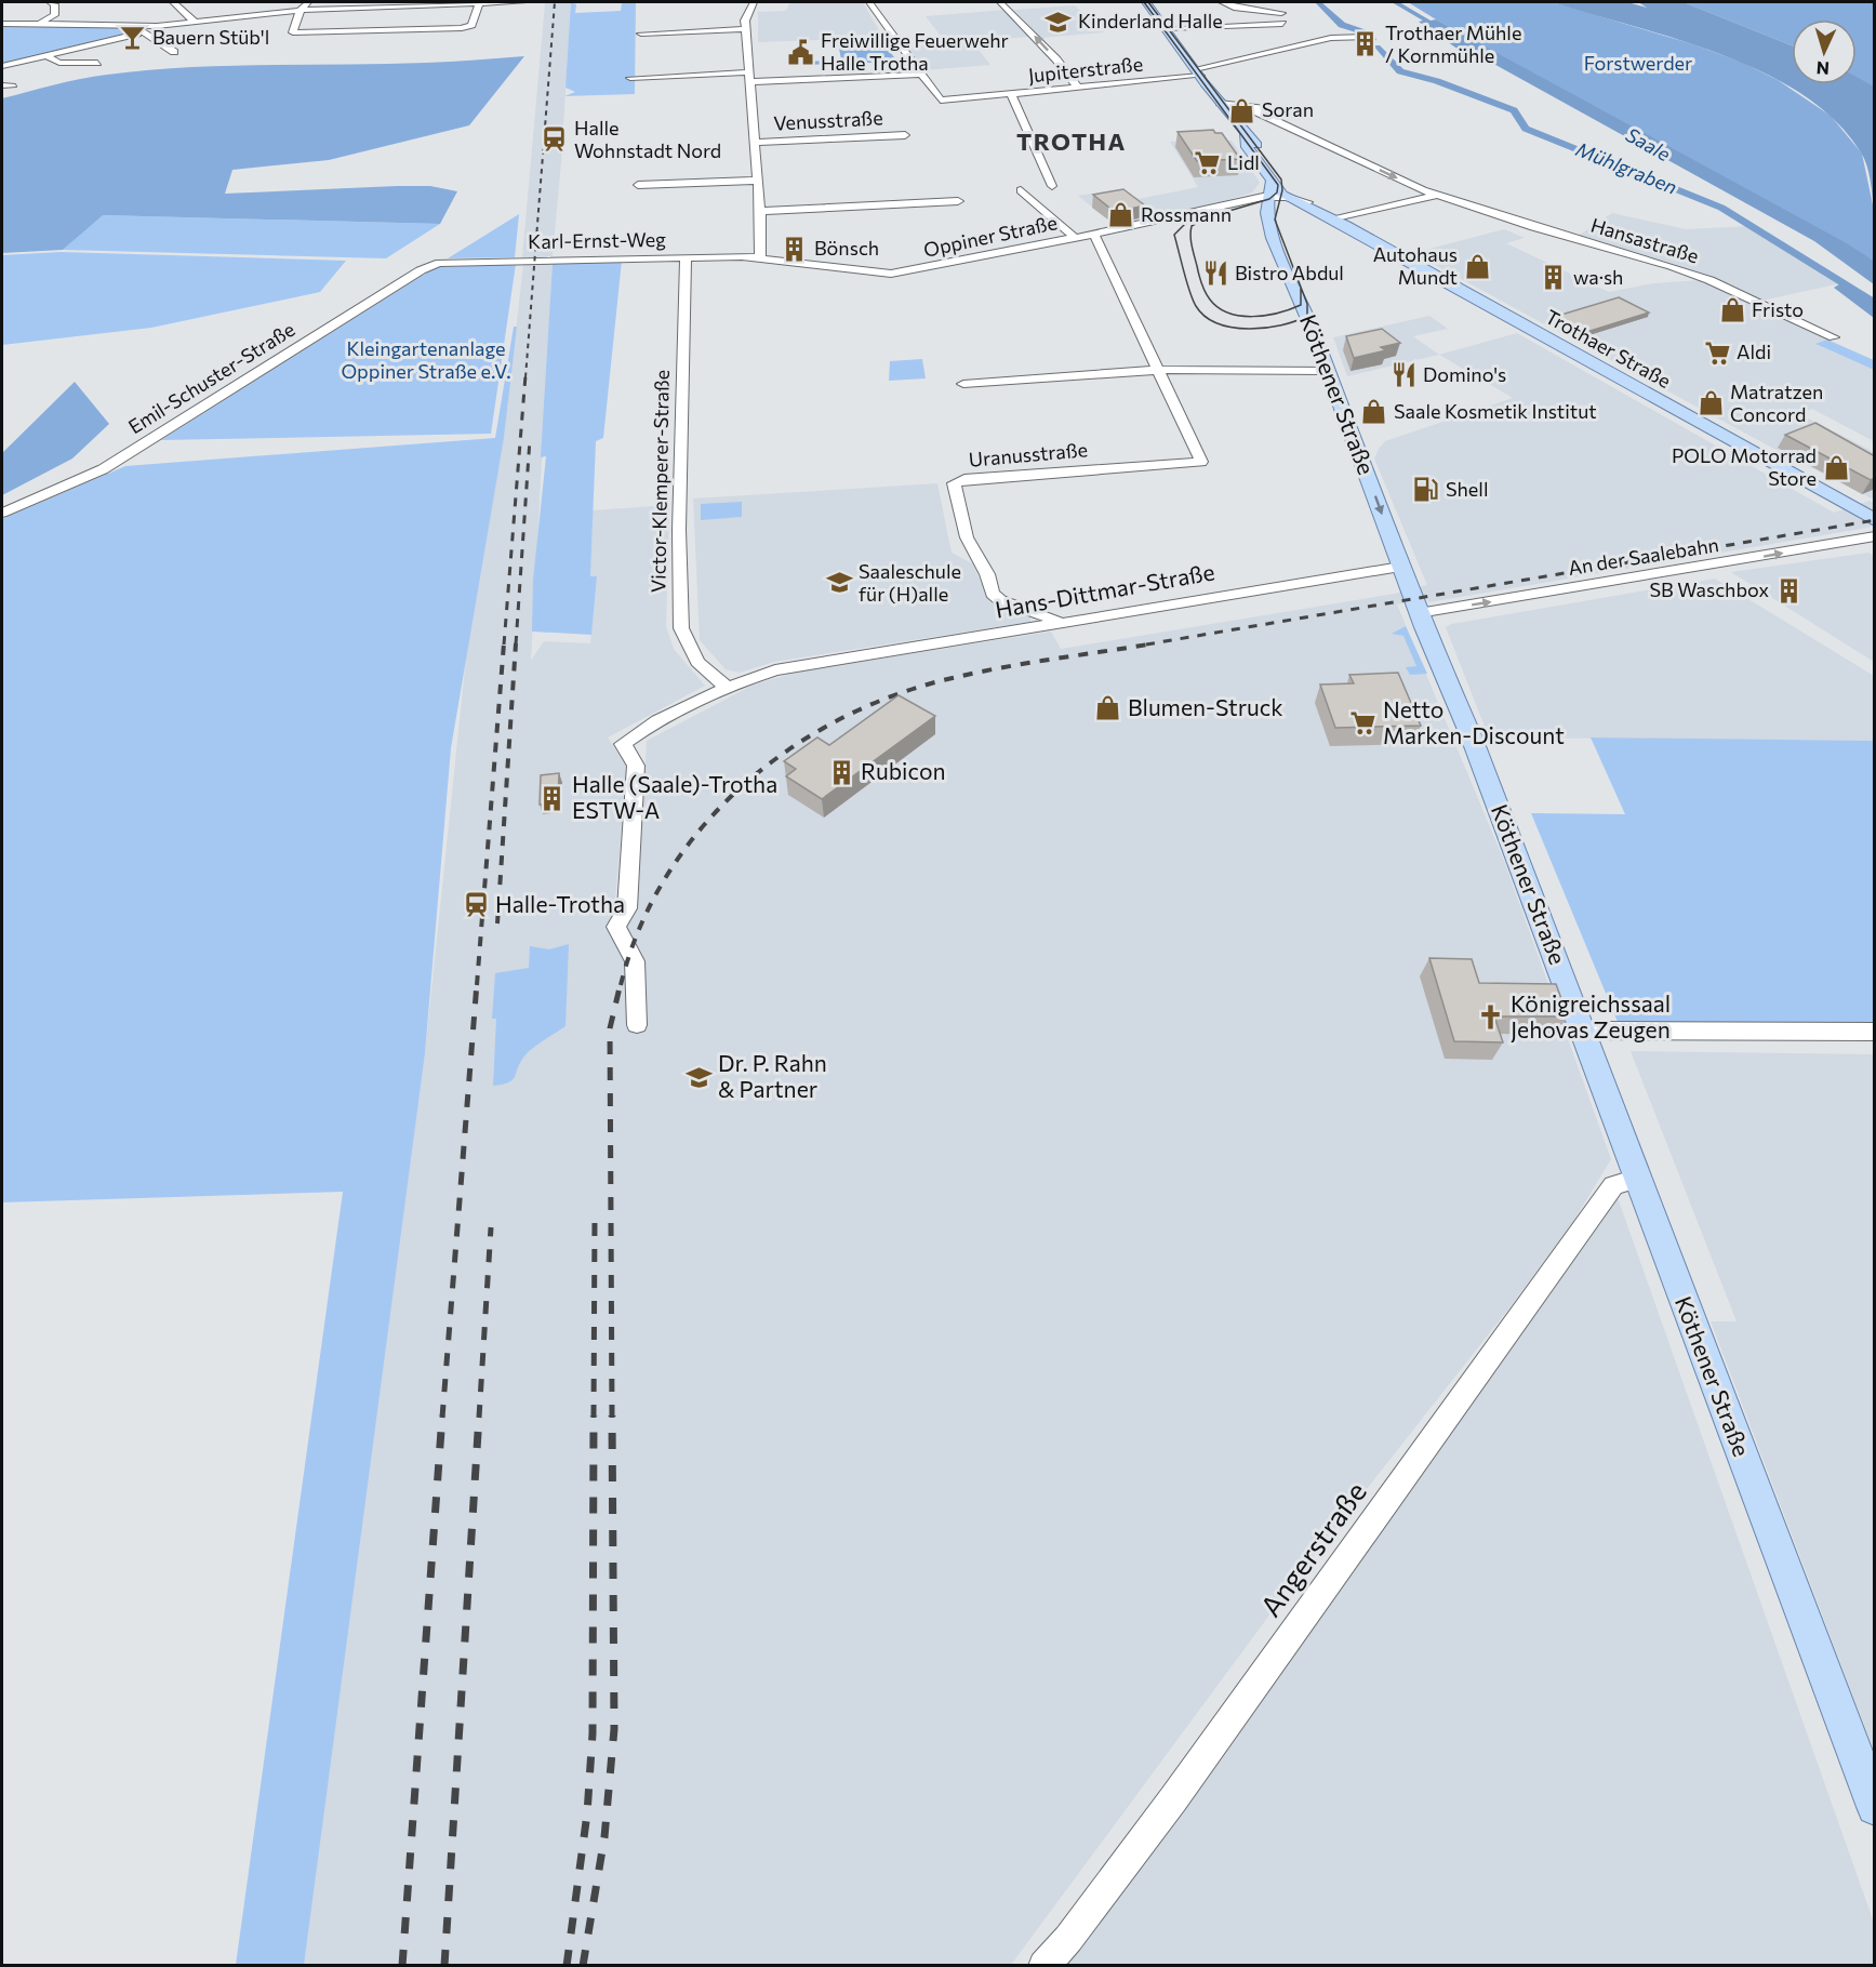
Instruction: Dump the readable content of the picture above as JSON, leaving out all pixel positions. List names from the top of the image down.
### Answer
{
  "streets": {
    "main road": ["Trothaer Straße", "Köthener Straße"],
    "street": [
      "Jupiterstraße",
      "Venusstraße",
      "Oppiner Straße",
      "Karl-Ernst-Weg",
      "Hansastraße",
      "Emil-Schuster-Straße",
      "Uranusstraße",
      "Victor-Klemperer-Straße",
      "An der Saalebahn",
      "Hans-Dittmar-Straße",
      "Angerstraße"
    ]
  },
  "crossings": [
    ["Jupiterstraße", "Trothaer Straße"],
    ["Oppiner Straße", "Karl-Ernst-Weg"],
    ["Oppiner Straße", "Trothaer Straße"],
    ["Oppiner Straße", "Köthener Straße"],
    ["Oppiner Straße", "Uranusstraße"],
    ["Karl-Ernst-Weg", "Emil-Schuster-Straße"],
    ["Karl-Ernst-Weg", "Victor-Klemperer-Straße"],
    ["Trothaer Straße", "Köthener Straße"],
    ["Köthener Straße", "An der Saalebahn"],
    ["Köthener Straße", "Hans-Dittmar-Straße"],
    ["Köthener Straße", "Angerstraße"],
    ["Uranusstraße", "Hans-Dittmar-Straße"],
    ["Victor-Klemperer-Straße", "Hans-Dittmar-Straße"]
  ],
  "one_way": ["An der Saalebahn"],
  "districts": ["TROTHA"],
  "water": ["Saale", "Mühlgraben"],
  "parks": ["Forstwerder", "Kleingartenanlage Oppiner Straße e.V."],
  "places": {
    "school or university": ["Kinderland Halle", "Saaleschule für (H)alle", "Dr. P. Rahn & Partner"],
    "bar": ["Bauern Stüb'l"],
    "building": [
      "Trothaer Mühle / Kornmühle",
      "Bönsch",
      "wa·sh",
      "SB Waschbox",
      "Rubicon",
      "Halle (Saale)-Trotha ESTW-A"
    ],
    "public building": ["Freiwillige Feuerwehr Halle Trotha"],
    "shop": [
      "Soran",
      "Rossmann",
      "Autohaus Mundt",
      "Fristo",
      "Matratzen Concord",
      "Saale Kosmetik Institut",
      "POLO Motorrad Store",
      "Blumen-Struck"
    ],
    "station": ["Halle Wohnstadt Nord", "Halle-Trotha"],
    "supermarket": ["Lidl", "Aldi", "Netto Marken-Discount"],
    "restaurant": ["Bistro Abdul", "Domino's"],
    "fuel station": ["Shell"],
    "church": ["Königreichssaal Jehovas Zeugen"]
  },
  "north": "bottom"
}
